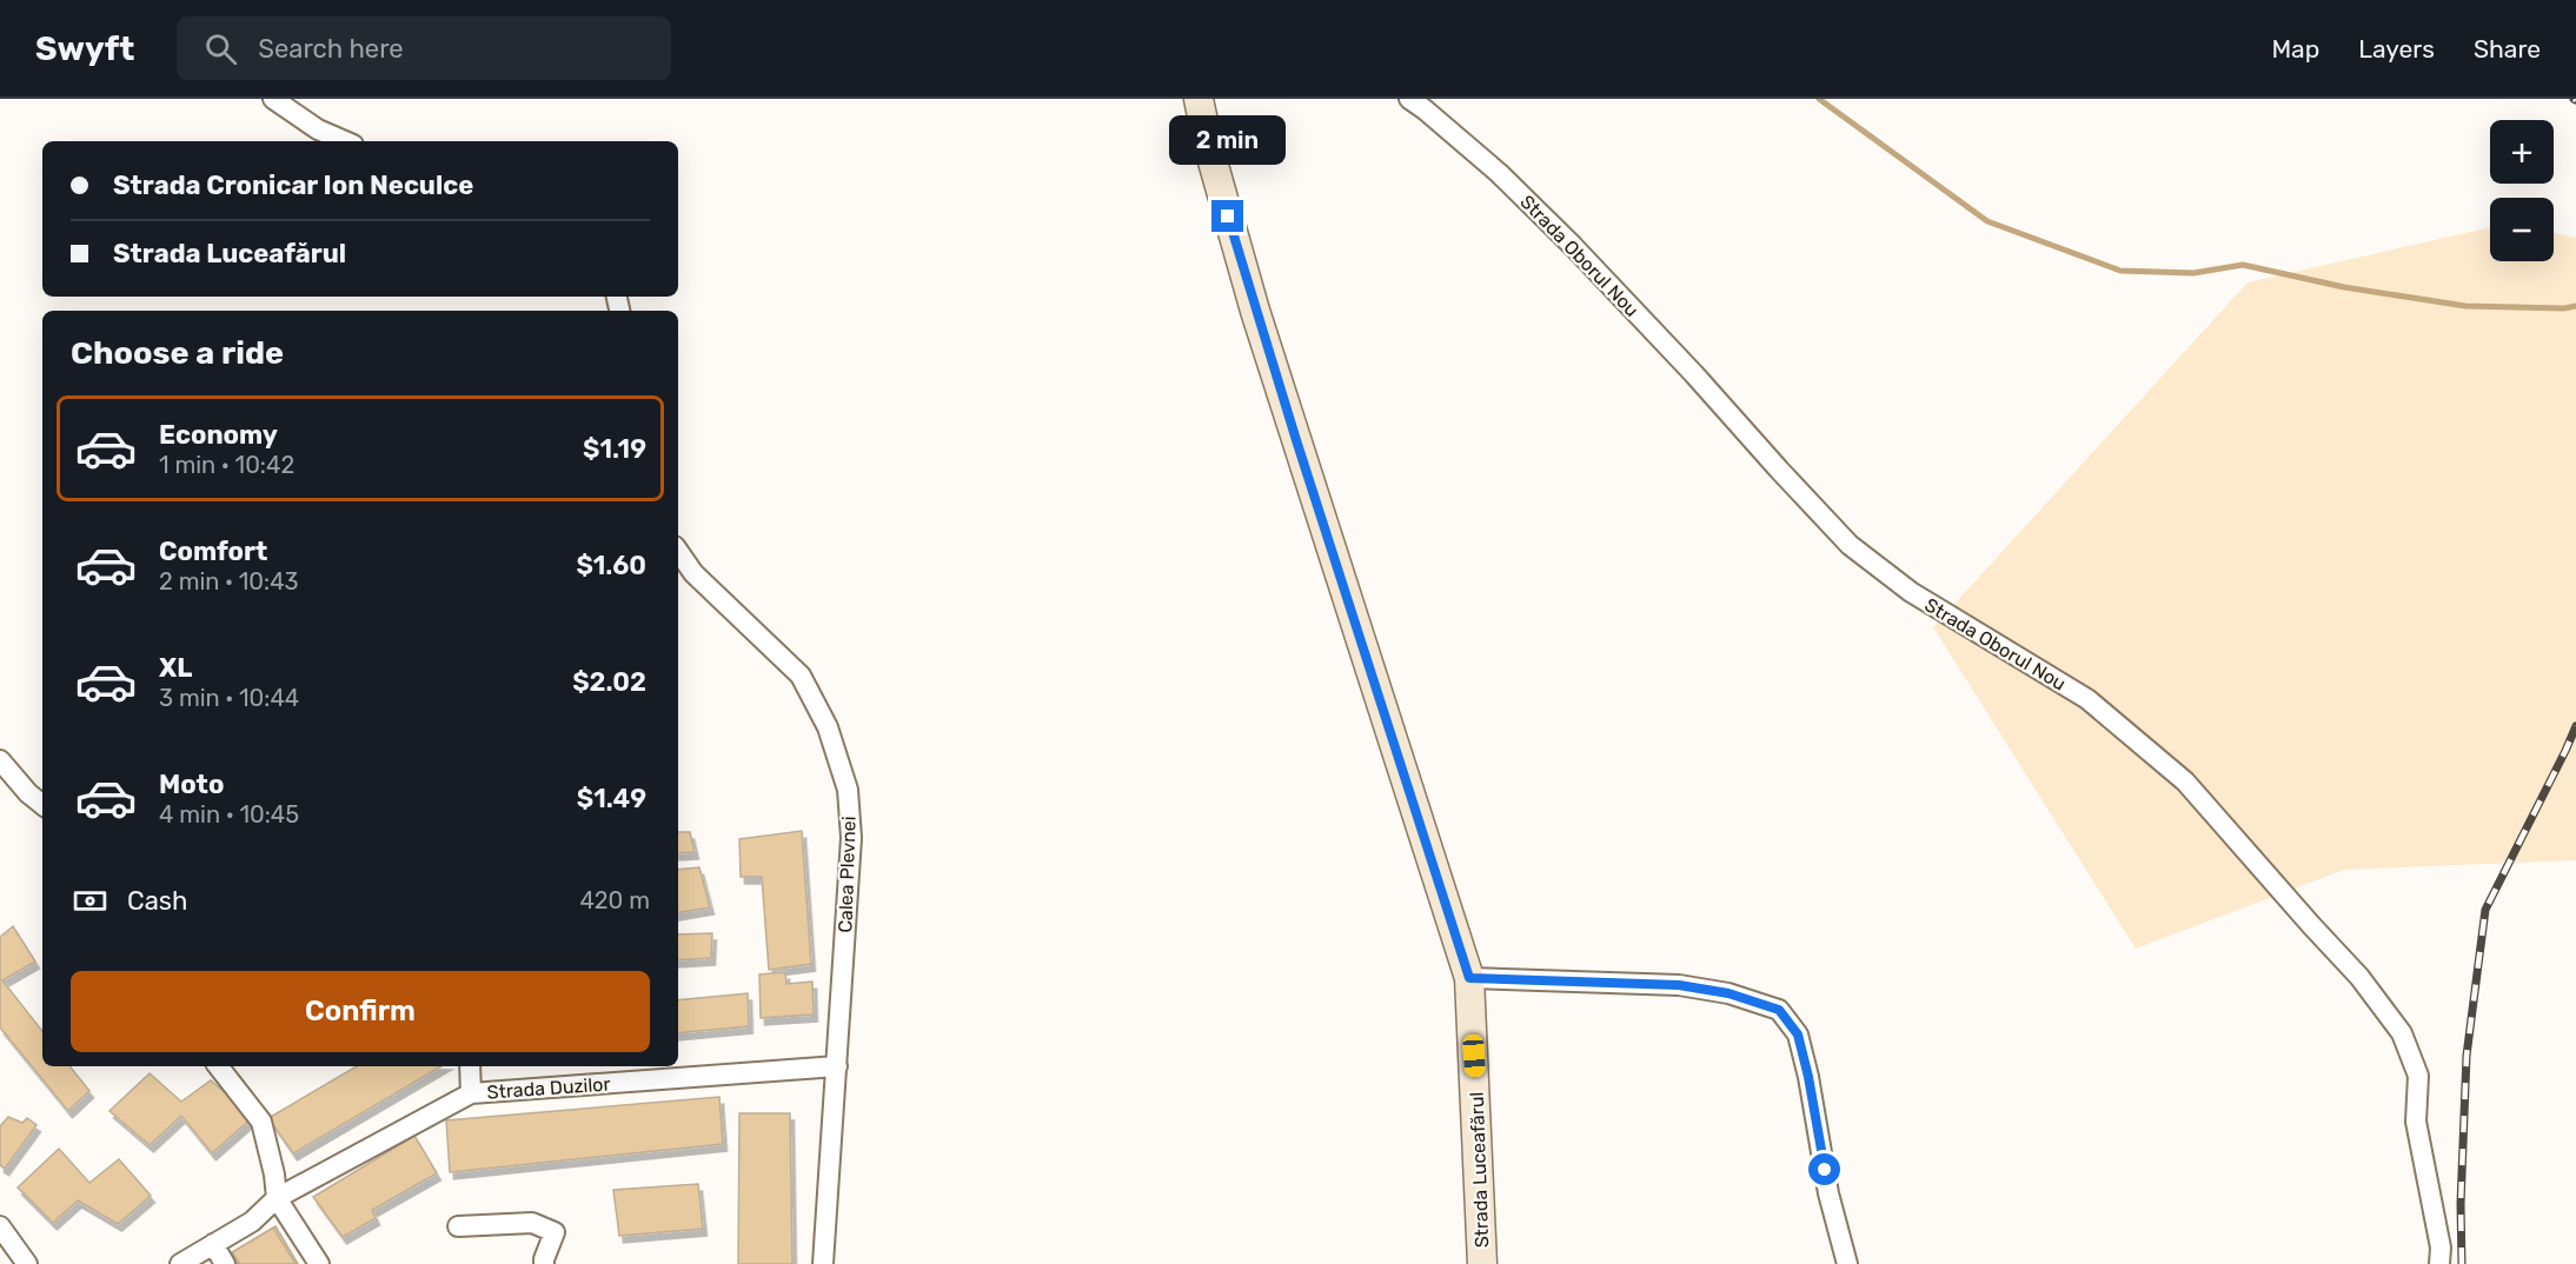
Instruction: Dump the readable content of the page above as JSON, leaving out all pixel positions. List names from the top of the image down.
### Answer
{
  "streets": {
    "street": [
      "Strada Oborul Nou",
      "Calea Plevnei",
      "Strada Duzilor",
      "Strada Luceafărul"
    ]
  },
  "crossings": [
    ["Calea Plevnei", "Strada Duzilor"]
  ],
  "page": {
    "header": "Swyft",
    "search": "Search here",
    "nav": ["Map", "Layers", "Share"],
    "bubble": "2 min",
    "map_buttons": ["+", "−"],
    "banner": ["Strada Cronicar Ion Neculce", "Strada Luceafărul"],
    "heading": "Choose a ride",
    "list": [
      {
        "name": "Economy",
        "note": "1 min · 10:42",
        "value": "$1.19"
      },
      {
        "name": "Comfort",
        "note": "2 min · 10:43",
        "value": "$1.60"
      },
      {
        "name": "XL",
        "note": "3 min · 10:44",
        "value": "$2.02"
      },
      {
        "name": "Moto",
        "note": "4 min · 10:45",
        "value": "$1.49"
      }
    ],
    "pay": ["Cash", "420 m"],
    "buttons": "Confirm"
  }
}
